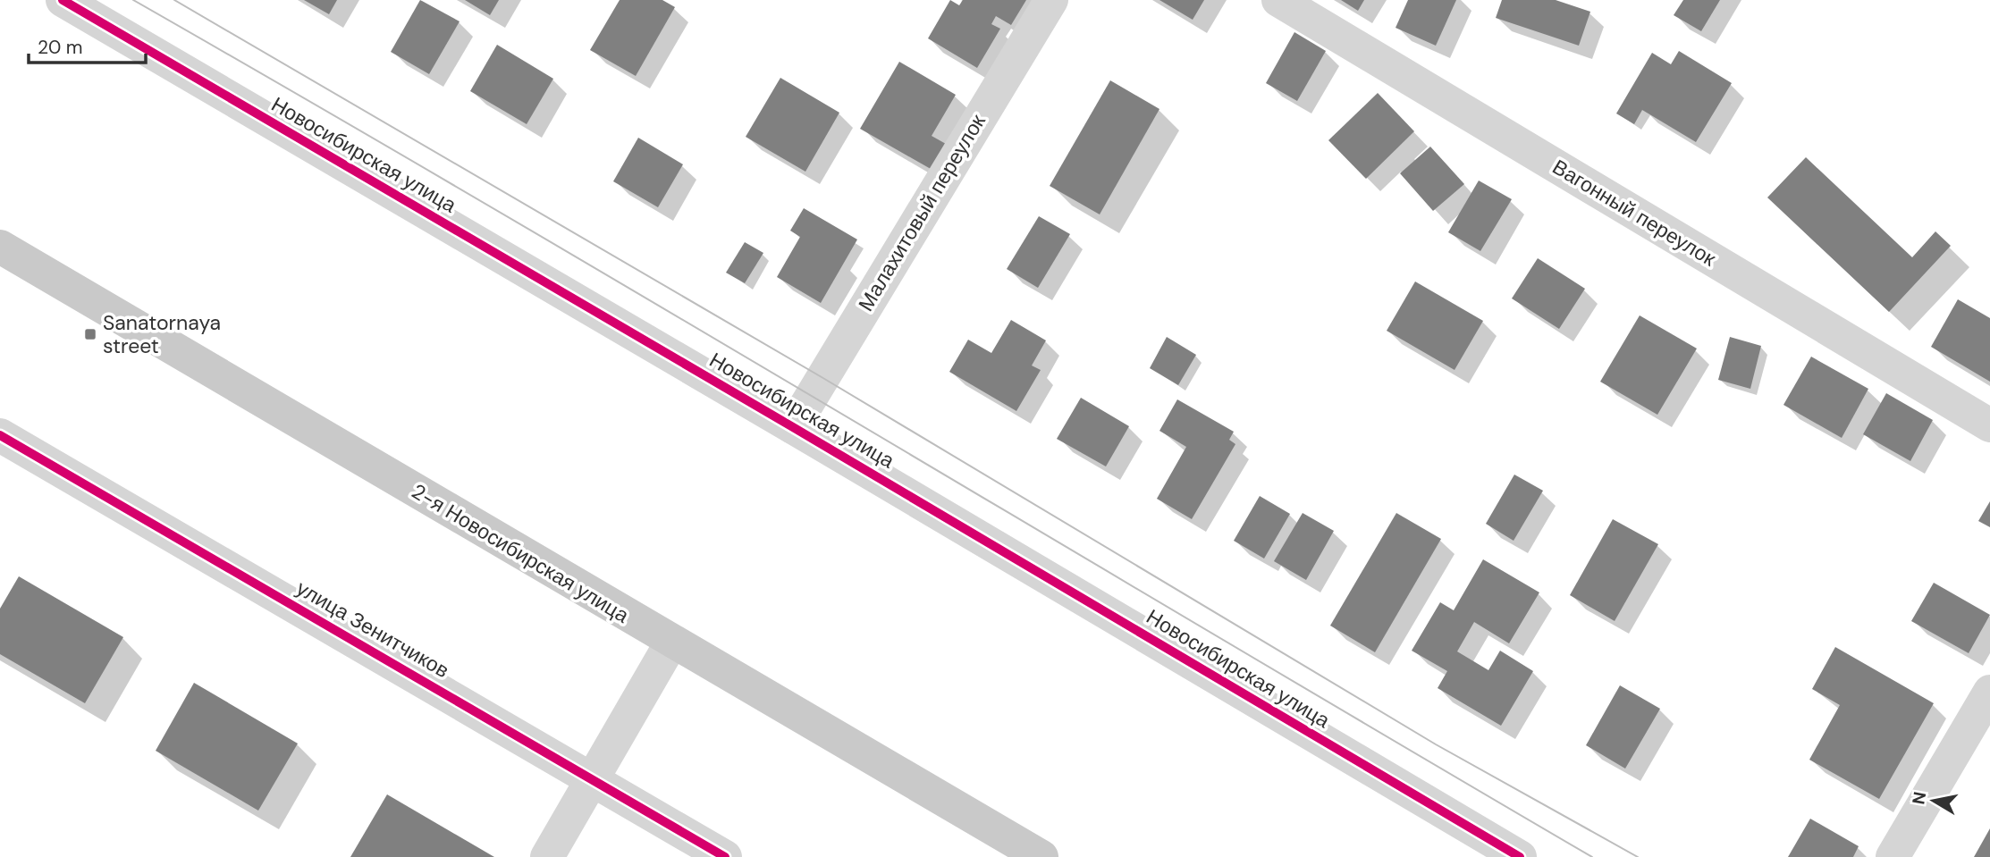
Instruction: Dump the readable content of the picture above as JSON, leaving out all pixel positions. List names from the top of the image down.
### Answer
{
  "streets": {
    "main road": ["2-я Новосибирская улица"],
    "street": [
      "Новосибирская улица",
      "Малахитовый переулок",
      "Вагонный переулок",
      "улица Зенитчиков"
    ]
  },
  "crossings": [
    ["Новосибирская улица", "Малахитовый переулок"]
  ],
  "places": {
    "transit": ["Sanatornaya street"]
  },
  "scale_bar": "20 m",
  "north": "left"
}
